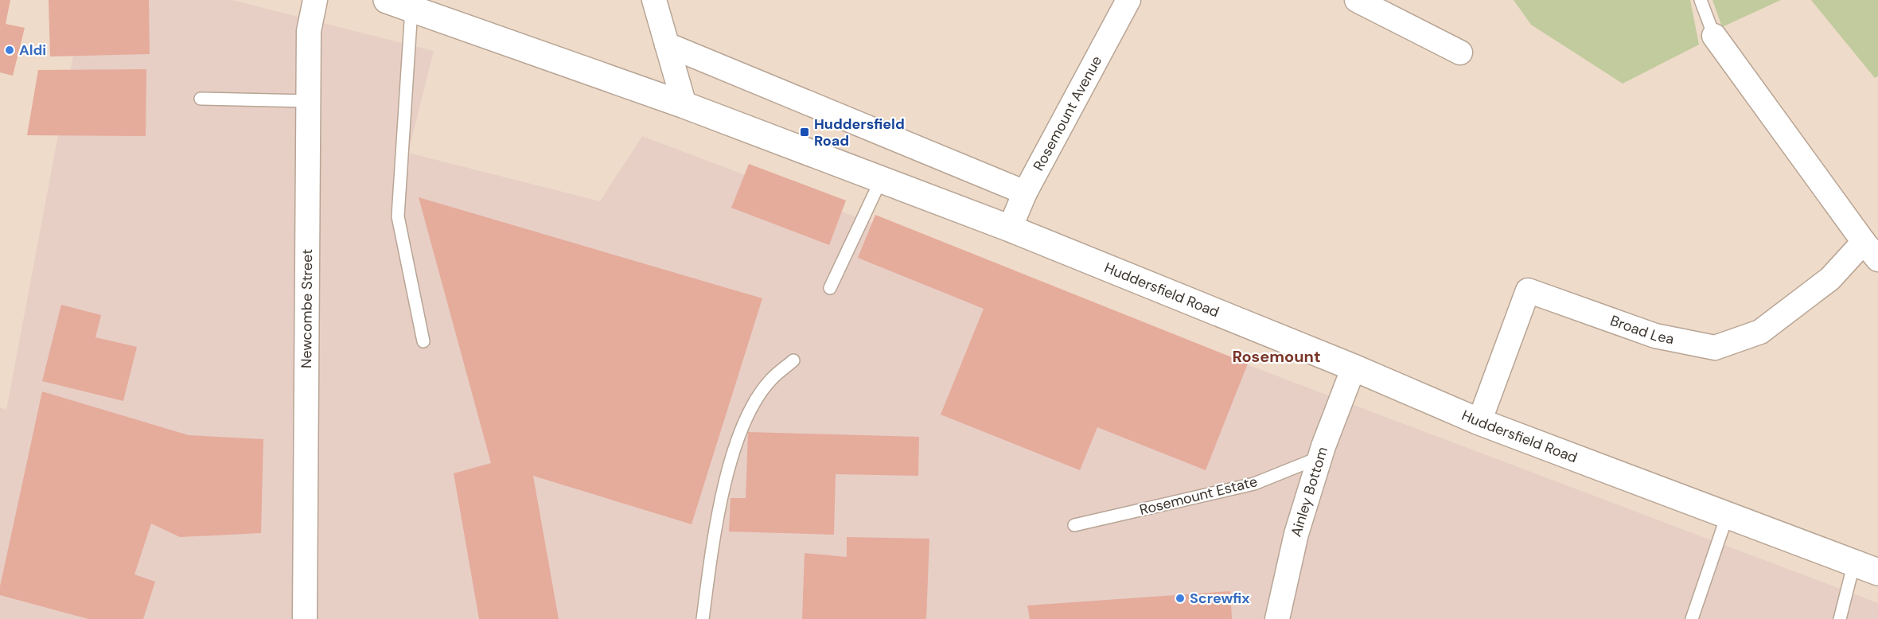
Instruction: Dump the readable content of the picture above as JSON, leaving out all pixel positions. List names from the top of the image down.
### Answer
{
  "streets": {
    "street": [
      "Rosemount Avenue",
      "Huddersfield Road",
      "Newcombe Street",
      "Broad Lea",
      "Ainley Bottom"
    ],
    "lane": ["Rosemount Estate"]
  },
  "crossings": [
    ["Rosemount Avenue", "Huddersfield Road"],
    ["Huddersfield Road", "Broad Lea"],
    ["Huddersfield Road", "Ainley Bottom"],
    ["Ainley Bottom", "Rosemount Estate"]
  ],
  "districts": ["Rosemount"],
  "places": {
    "other": ["Aldi", "Screwfix"],
    "transit": ["Huddersfield Road"]
  }
}
